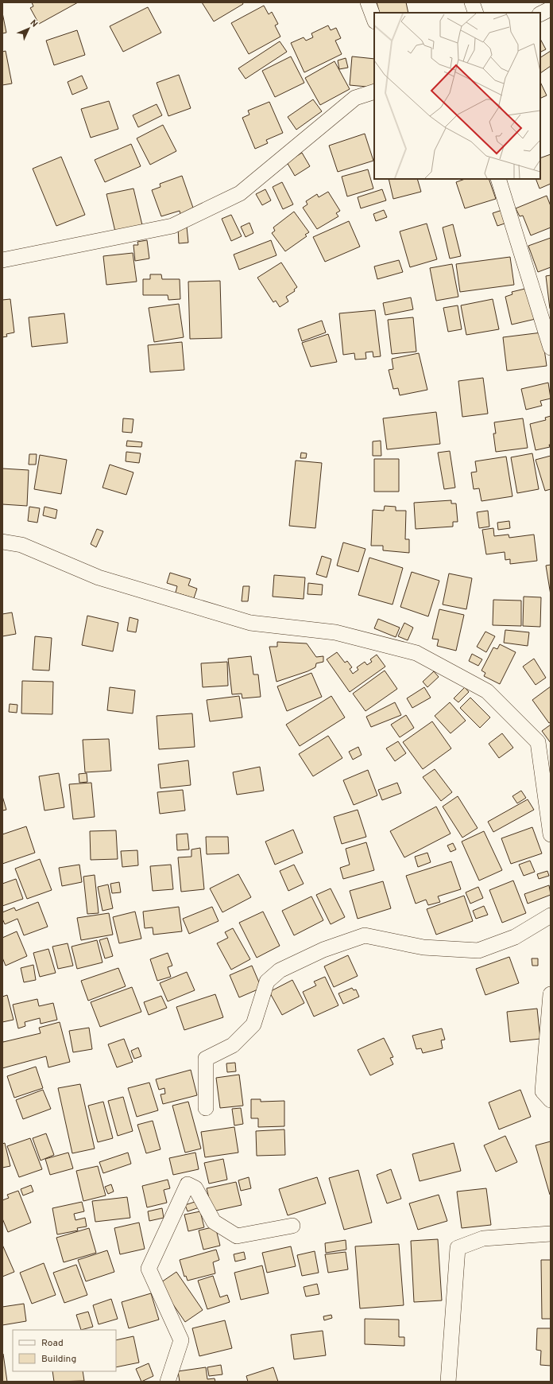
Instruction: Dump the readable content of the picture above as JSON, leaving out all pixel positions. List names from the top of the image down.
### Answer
{
  "legend": ["Road", "Building"],
  "north": "top right"
}
